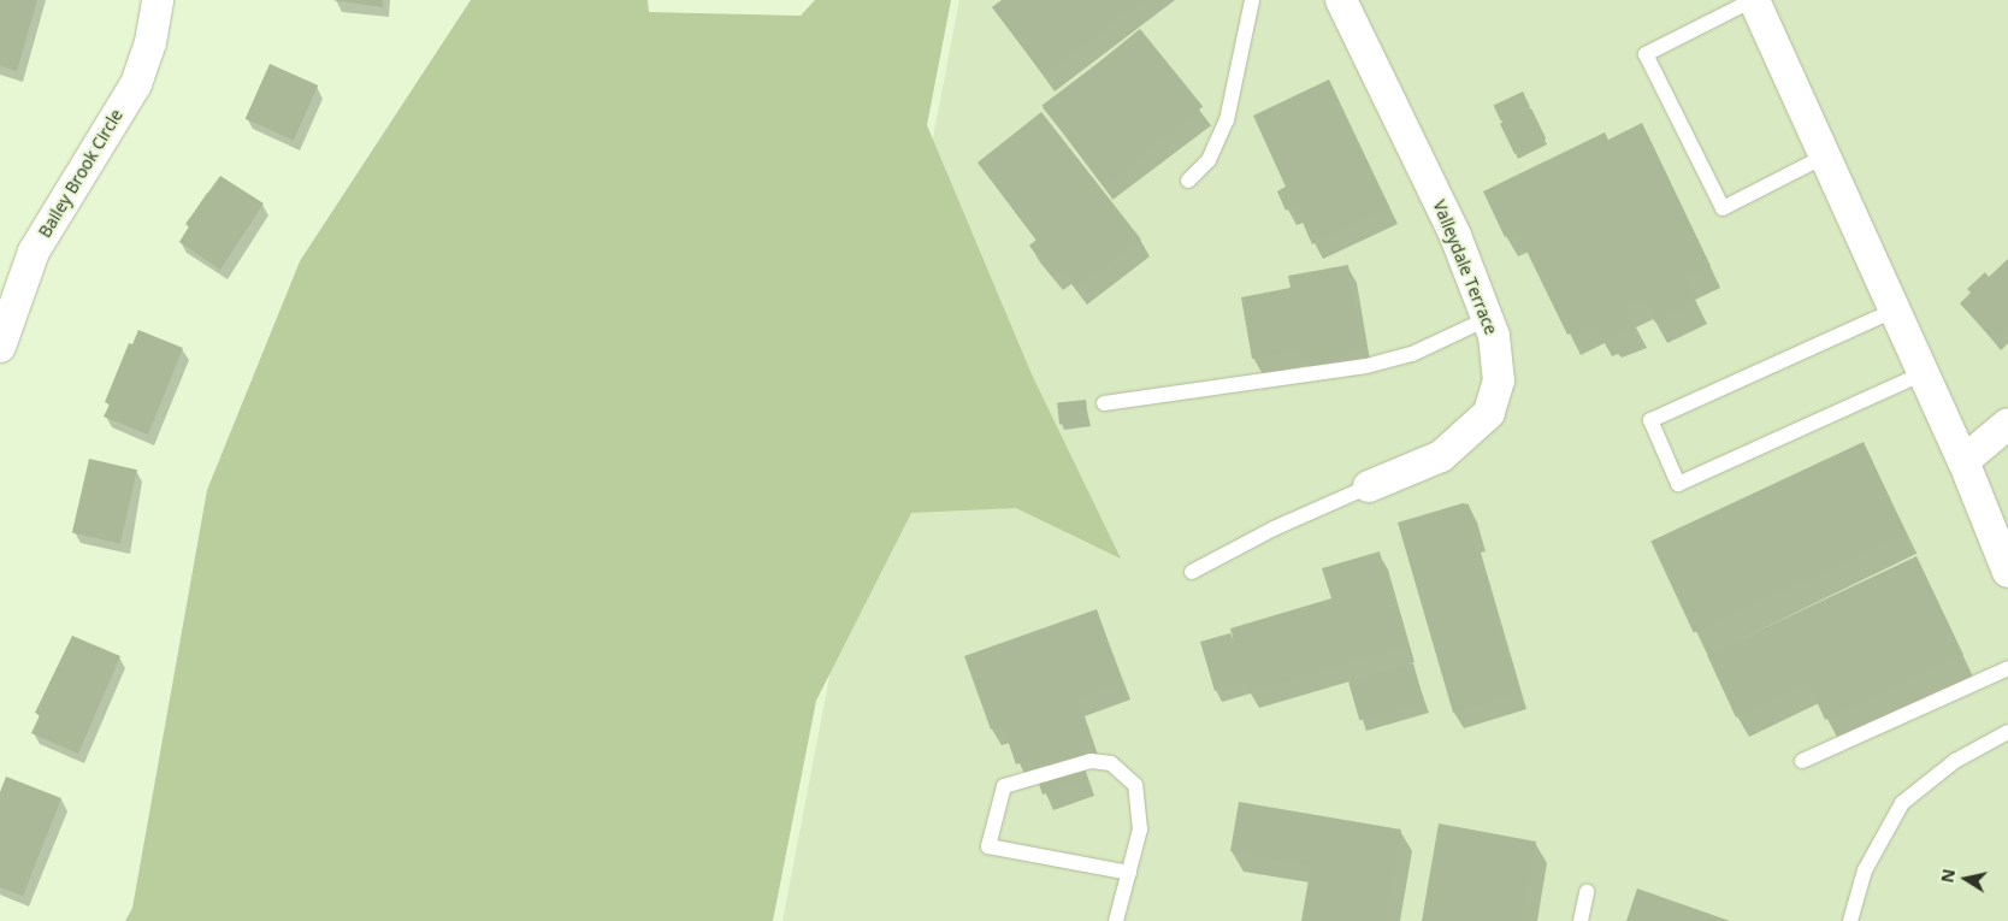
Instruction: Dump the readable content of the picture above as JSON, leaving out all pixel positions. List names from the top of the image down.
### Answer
{
  "streets": {
    "street": ["Bailey Brook Circle", "Valleydale Terrace"]
  },
  "north": "left"
}
